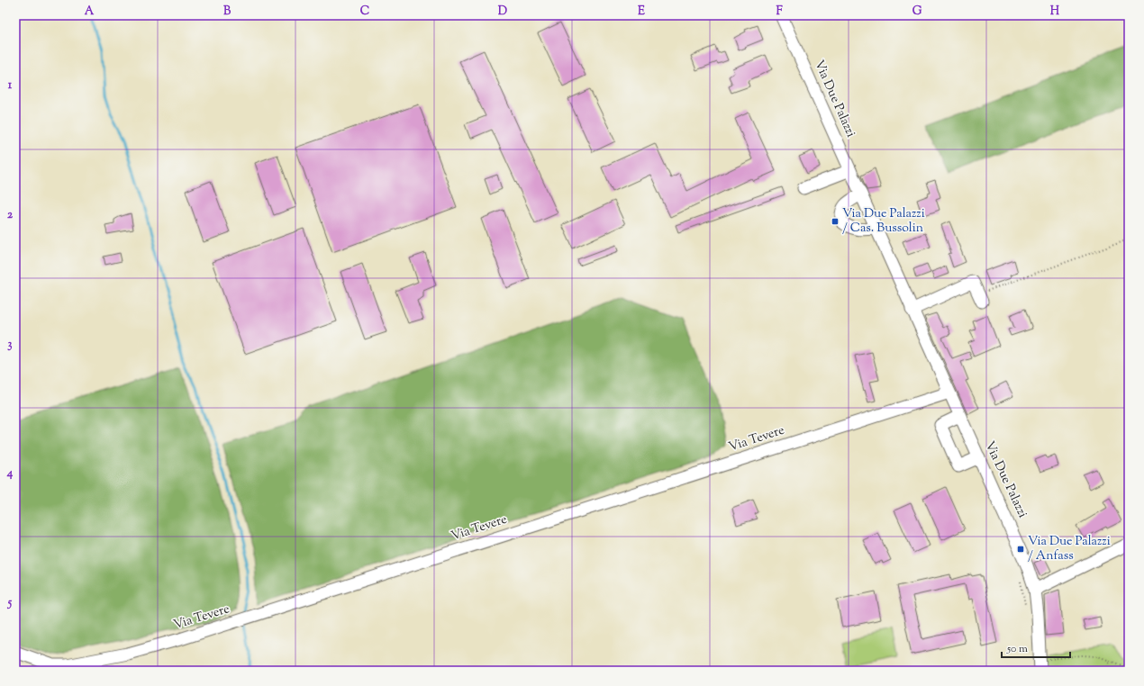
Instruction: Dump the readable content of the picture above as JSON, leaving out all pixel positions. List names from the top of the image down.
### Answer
{
  "streets": {
    "street": ["Via Due Palazzi", "Via Tevere"]
  },
  "crossings": [
    ["Via Due Palazzi", "Via Tevere"]
  ],
  "places": {
    "transit": ["Via Due Palazzi / Cas. Bussolin", "Via Due Palazzi / Anfass"]
  },
  "scale_bar": "50 m",
  "grid": {
    "columns": [
      "A",
      "B",
      "C",
      "D",
      "E",
      "F",
      "G",
      "H"
    ],
    "rows": [
      "1",
      "2",
      "3",
      "4",
      "5"
    ]
  }
}
